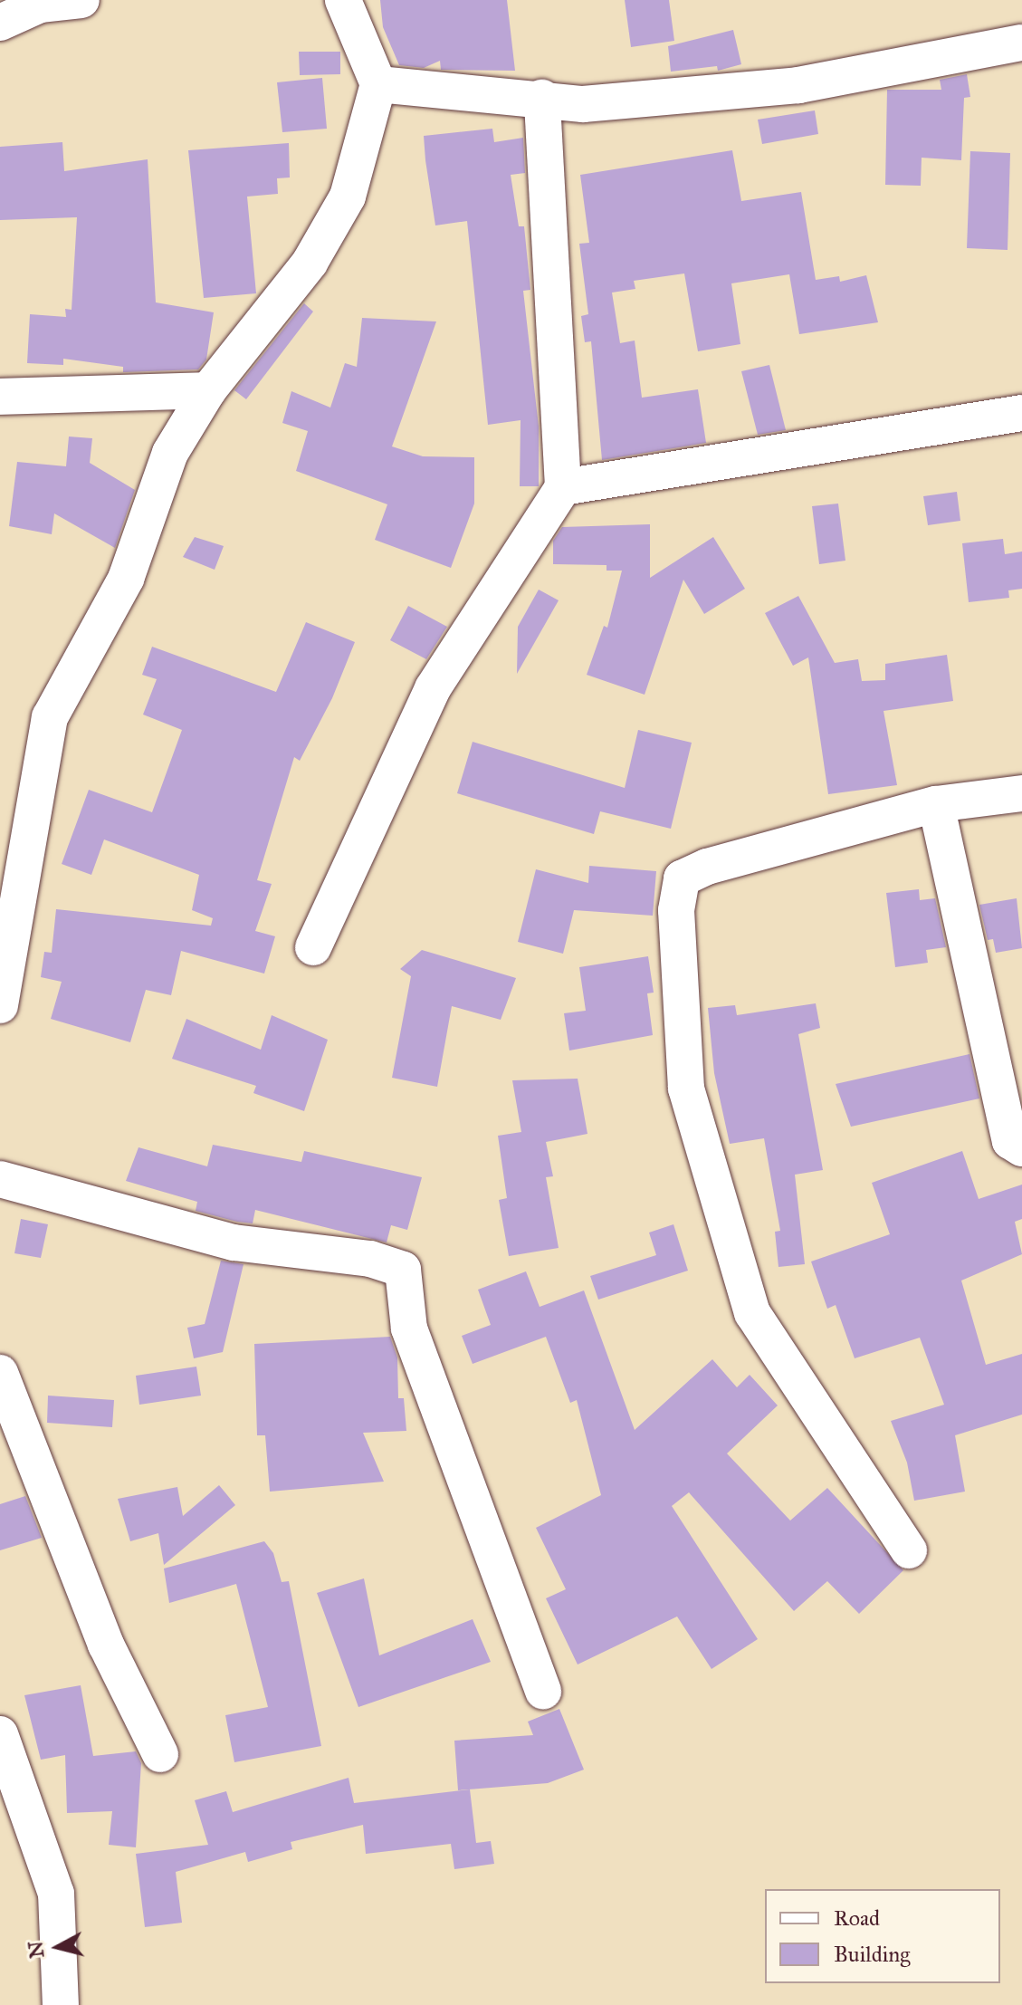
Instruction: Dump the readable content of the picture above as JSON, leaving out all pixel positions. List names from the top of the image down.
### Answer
{
  "legend": ["Road", "Building"],
  "north": "left"
}
